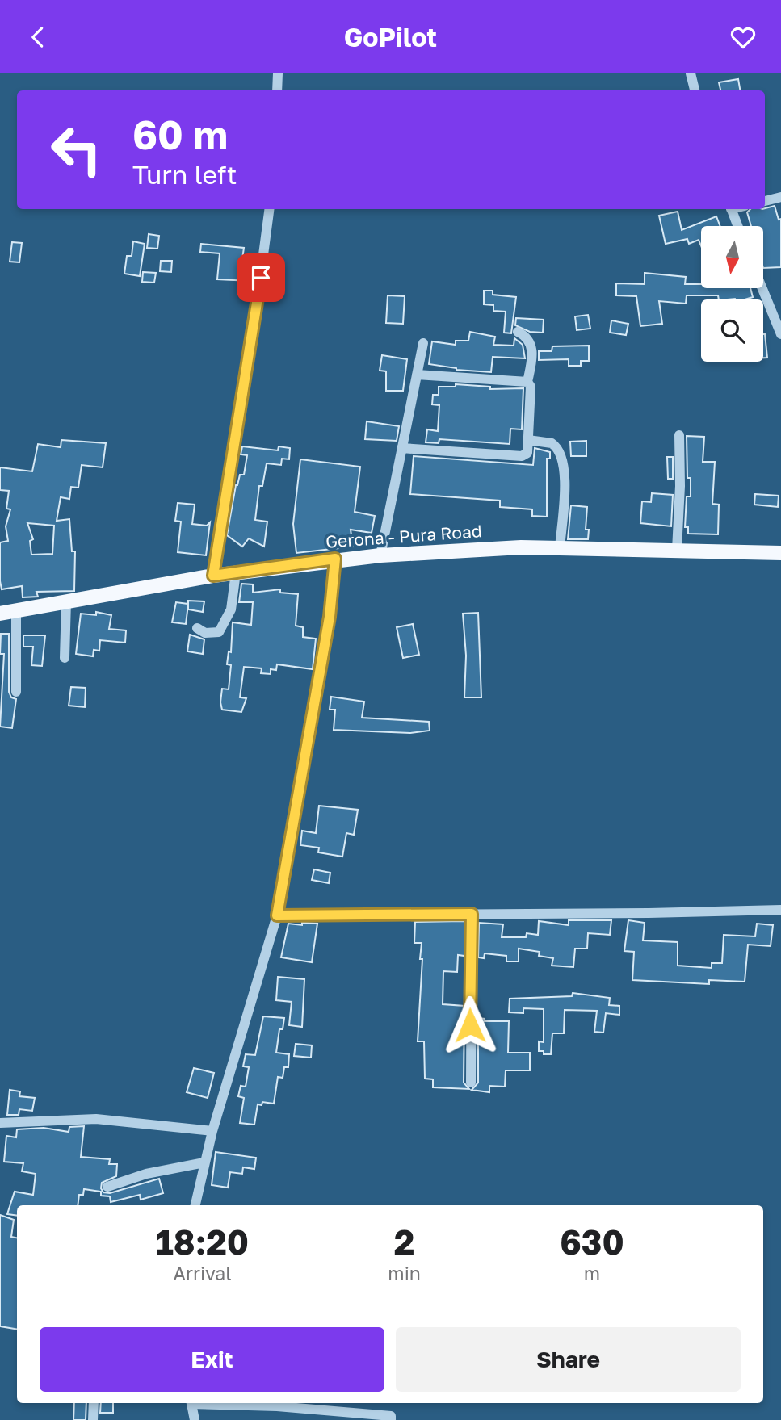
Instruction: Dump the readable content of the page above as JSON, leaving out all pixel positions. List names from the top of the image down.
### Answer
{
  "streets": {
    "main road": ["Gerona - Pura Road"]
  },
  "north": "bottom",
  "page": {
    "header": "GoPilot",
    "turn": ["60 m", "Turn left"],
    "eta": [
      "18:20",
      "Arrival",
      "2",
      "min",
      "630",
      "m"
    ],
    "buttons": ["Exit", "Share"]
  }
}
